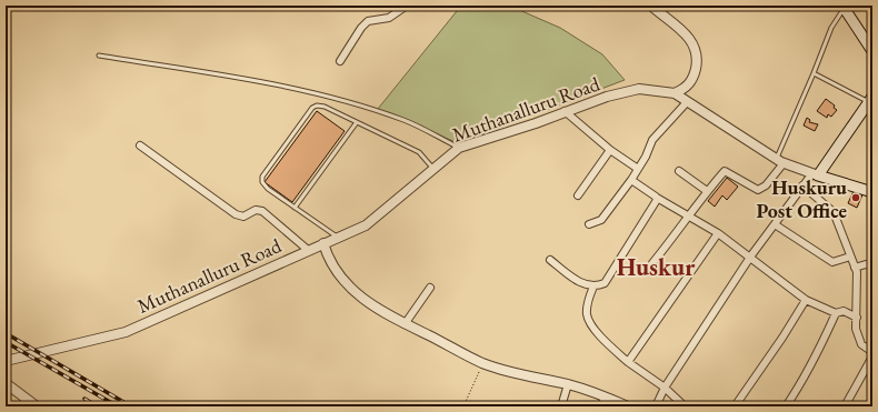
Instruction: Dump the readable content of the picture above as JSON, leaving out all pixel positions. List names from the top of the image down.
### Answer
{
  "streets": {
    "street": ["Muthanalluru Road"]
  },
  "districts": ["Huskur"],
  "places": ["Huskuru Post Office"]
}
